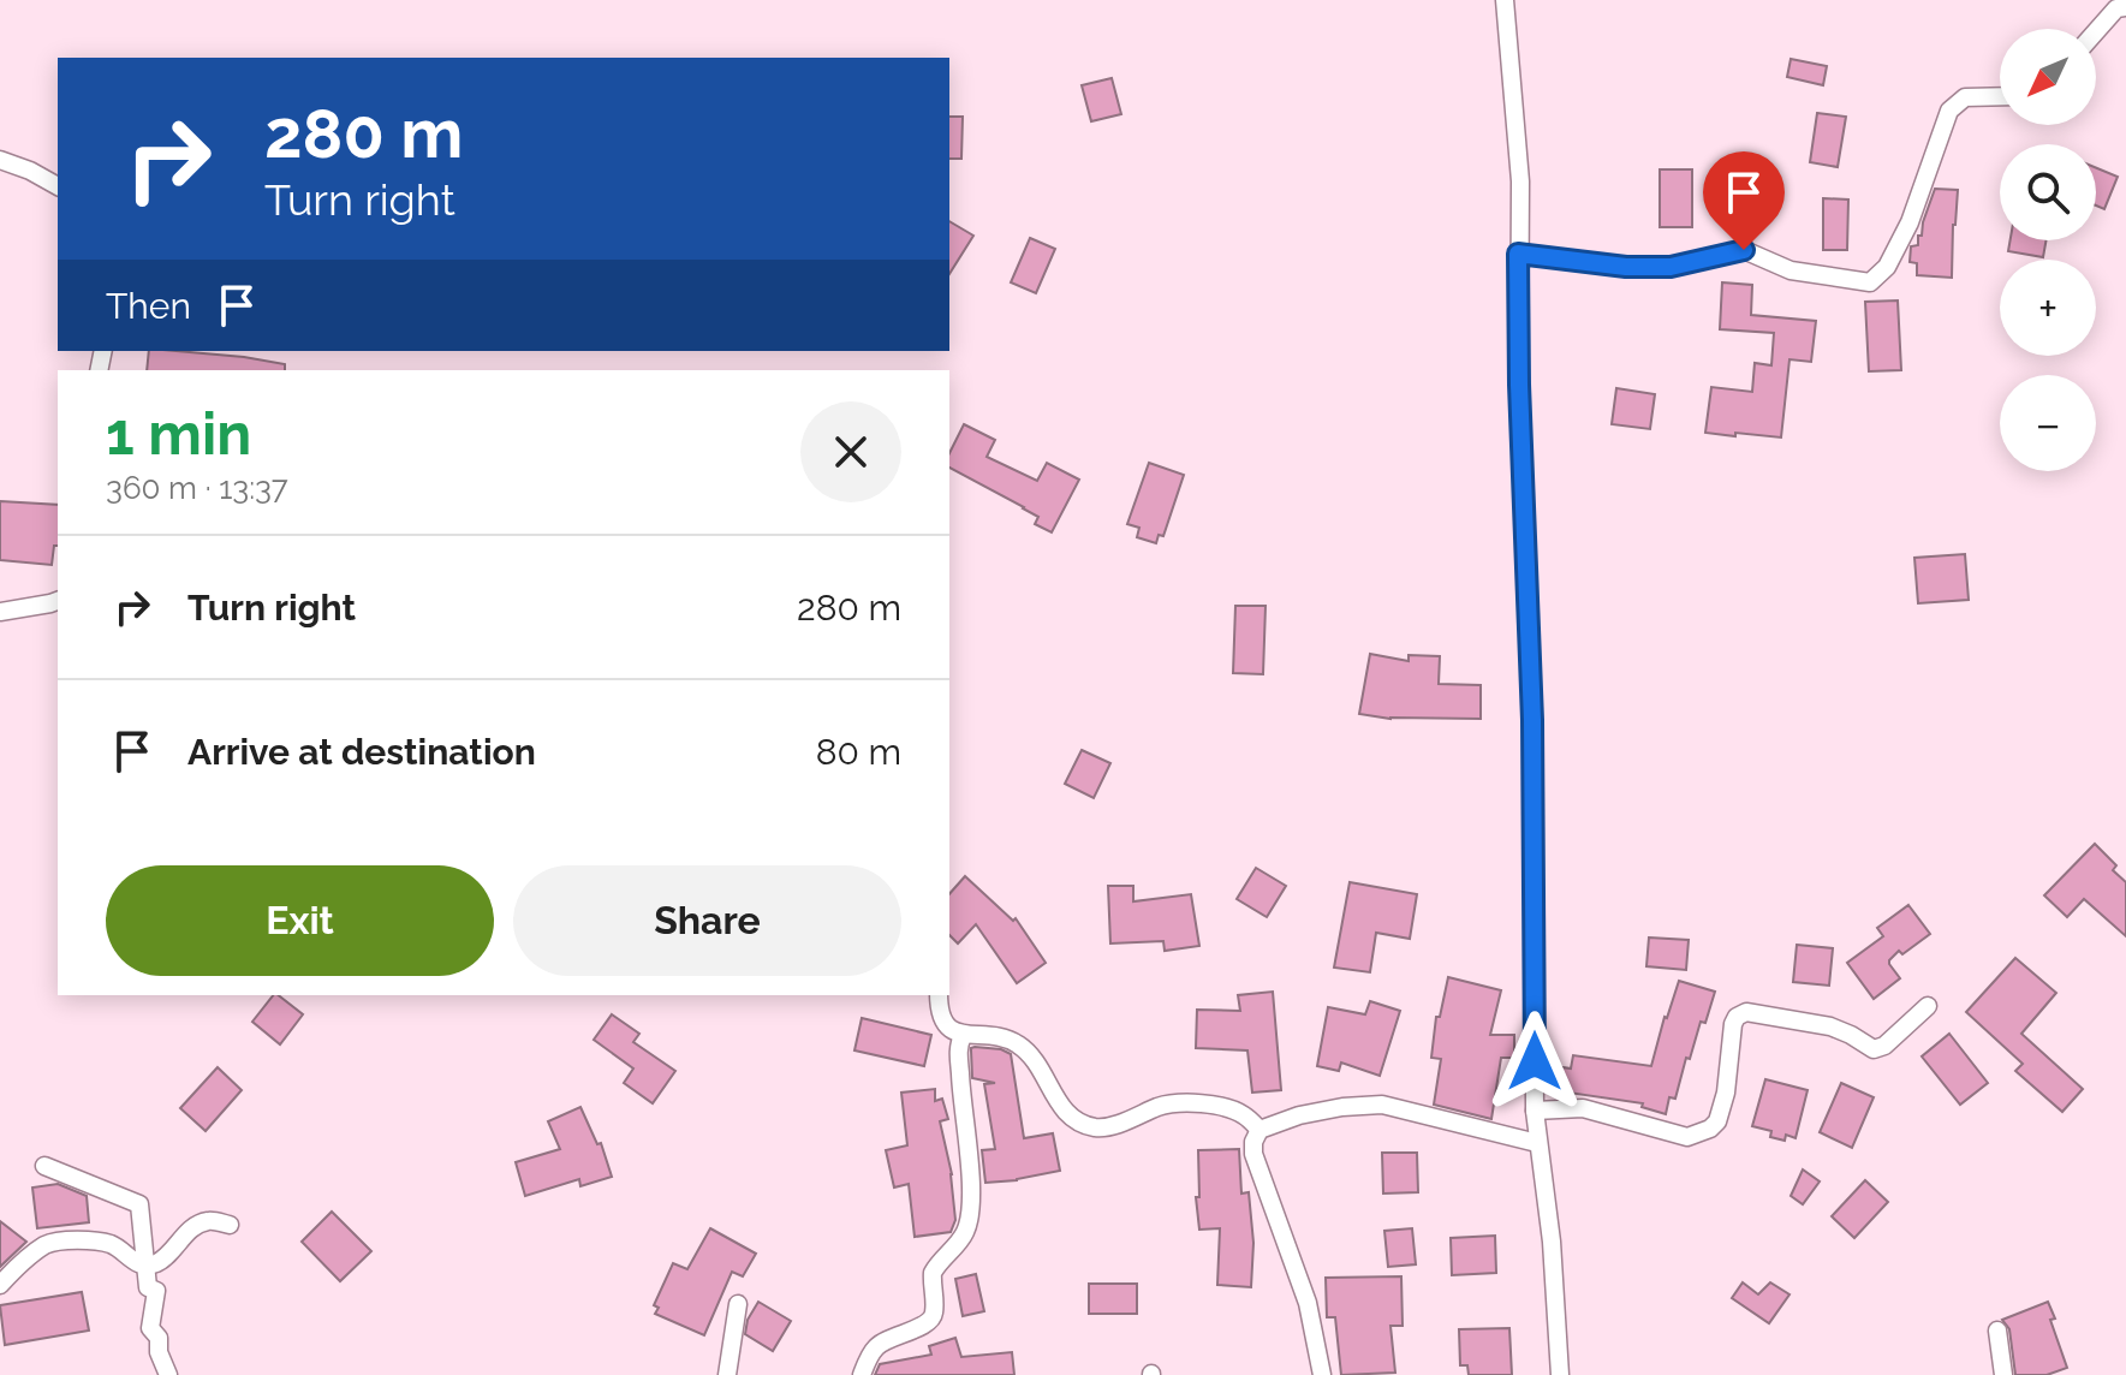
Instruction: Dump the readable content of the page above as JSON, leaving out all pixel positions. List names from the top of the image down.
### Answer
{
  "north": "bottom left",
  "page": {
    "map_buttons": ["+", "−"],
    "turn": ["280 m", "Turn right"],
    "then": "Then",
    "heading": ["1 min", "360 m · 13:37"],
    "list": [
      {
        "name": "Turn right",
        "value": "280 m"
      },
      {
        "name": "Arrive at destination",
        "value": "80 m"
      }
    ],
    "buttons": ["Exit", "Share"]
  }
}
